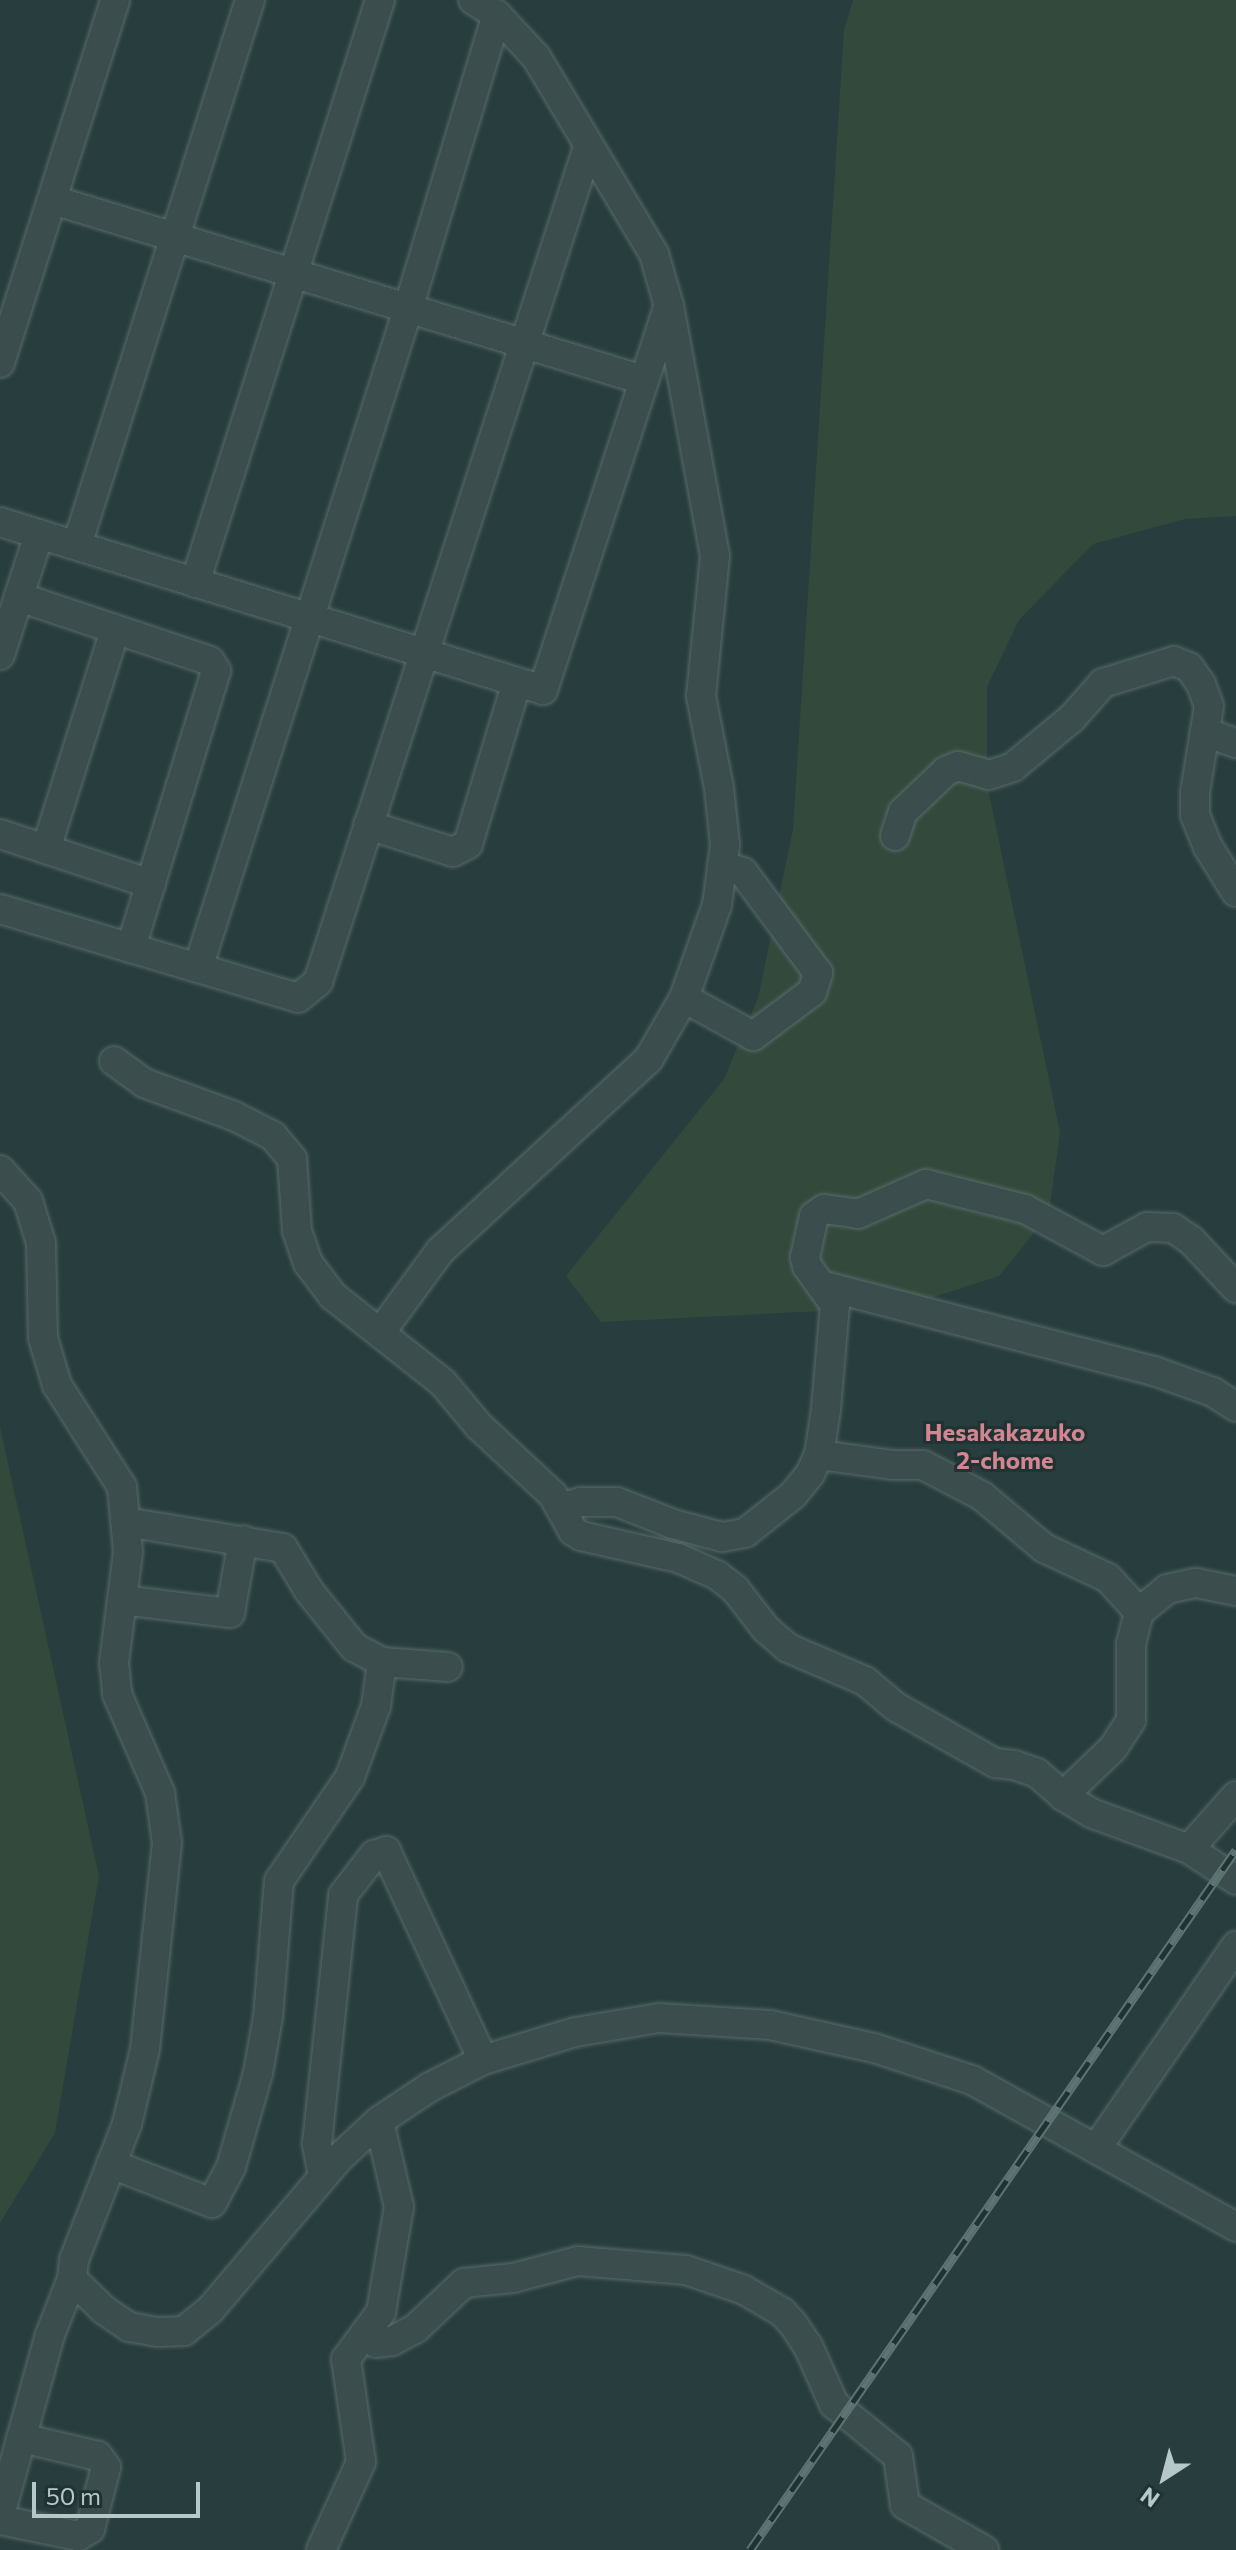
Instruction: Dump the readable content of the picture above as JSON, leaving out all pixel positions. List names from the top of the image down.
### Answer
{
  "districts": ["Hesakakazuko 2-chome"],
  "scale_bar": "50 m",
  "north": "bottom left"
}
